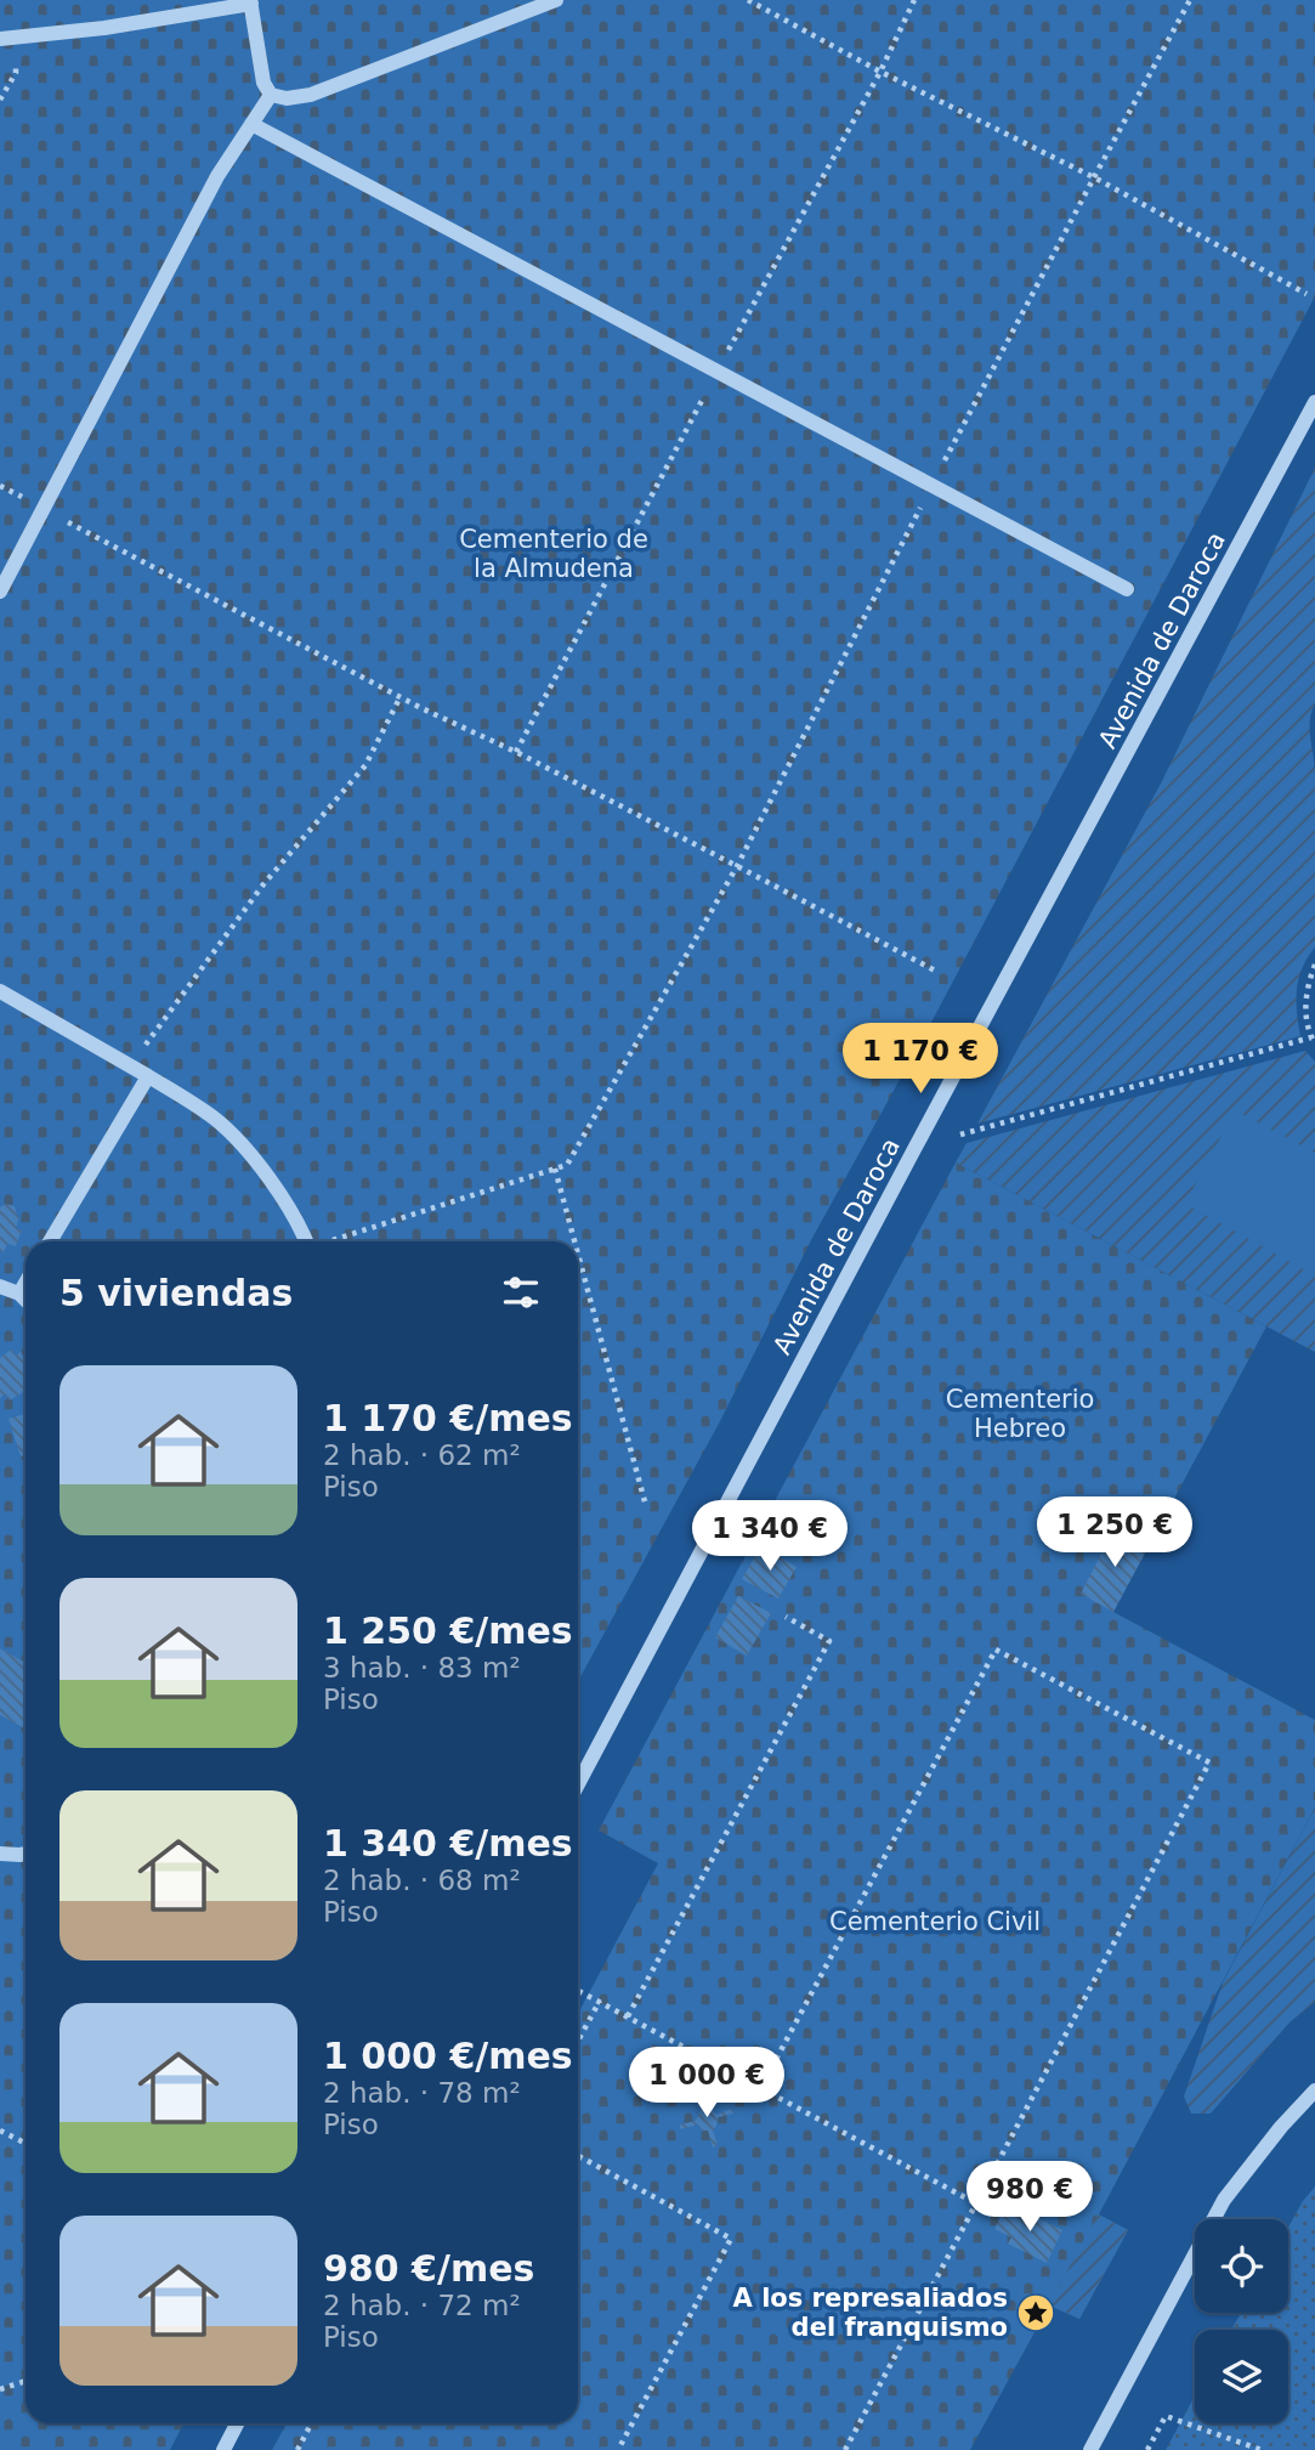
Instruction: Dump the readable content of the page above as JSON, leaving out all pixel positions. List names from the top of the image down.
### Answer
{
  "streets": {
    "street": ["Avenida de Daroca"]
  },
  "parks": ["Cementerio de la Almudena", "Cementerio Hebreo", "Cementerio Civil"],
  "places": {
    "place": ["A los represaliados del franquismo"]
  },
  "page": {
    "price": [
      "1 170 €",
      "1 250 €",
      "1 340 €",
      "1 000 €",
      "980 €"
    ],
    "heading": "5 viviendas",
    "list": [
      {
        "name": "1 170 €/mes",
        "note": "2 hab. · 62 m² · Piso"
      },
      {
        "name": "1 250 €/mes",
        "note": "3 hab. · 83 m² · Piso"
      },
      {
        "name": "1 340 €/mes",
        "note": "2 hab. · 68 m² · Piso"
      },
      {
        "name": "1 000 €/mes",
        "note": "2 hab. · 78 m² · Piso"
      },
      {
        "name": "980 €/mes",
        "note": "2 hab. · 72 m² · Piso"
      }
    ]
  }
}
